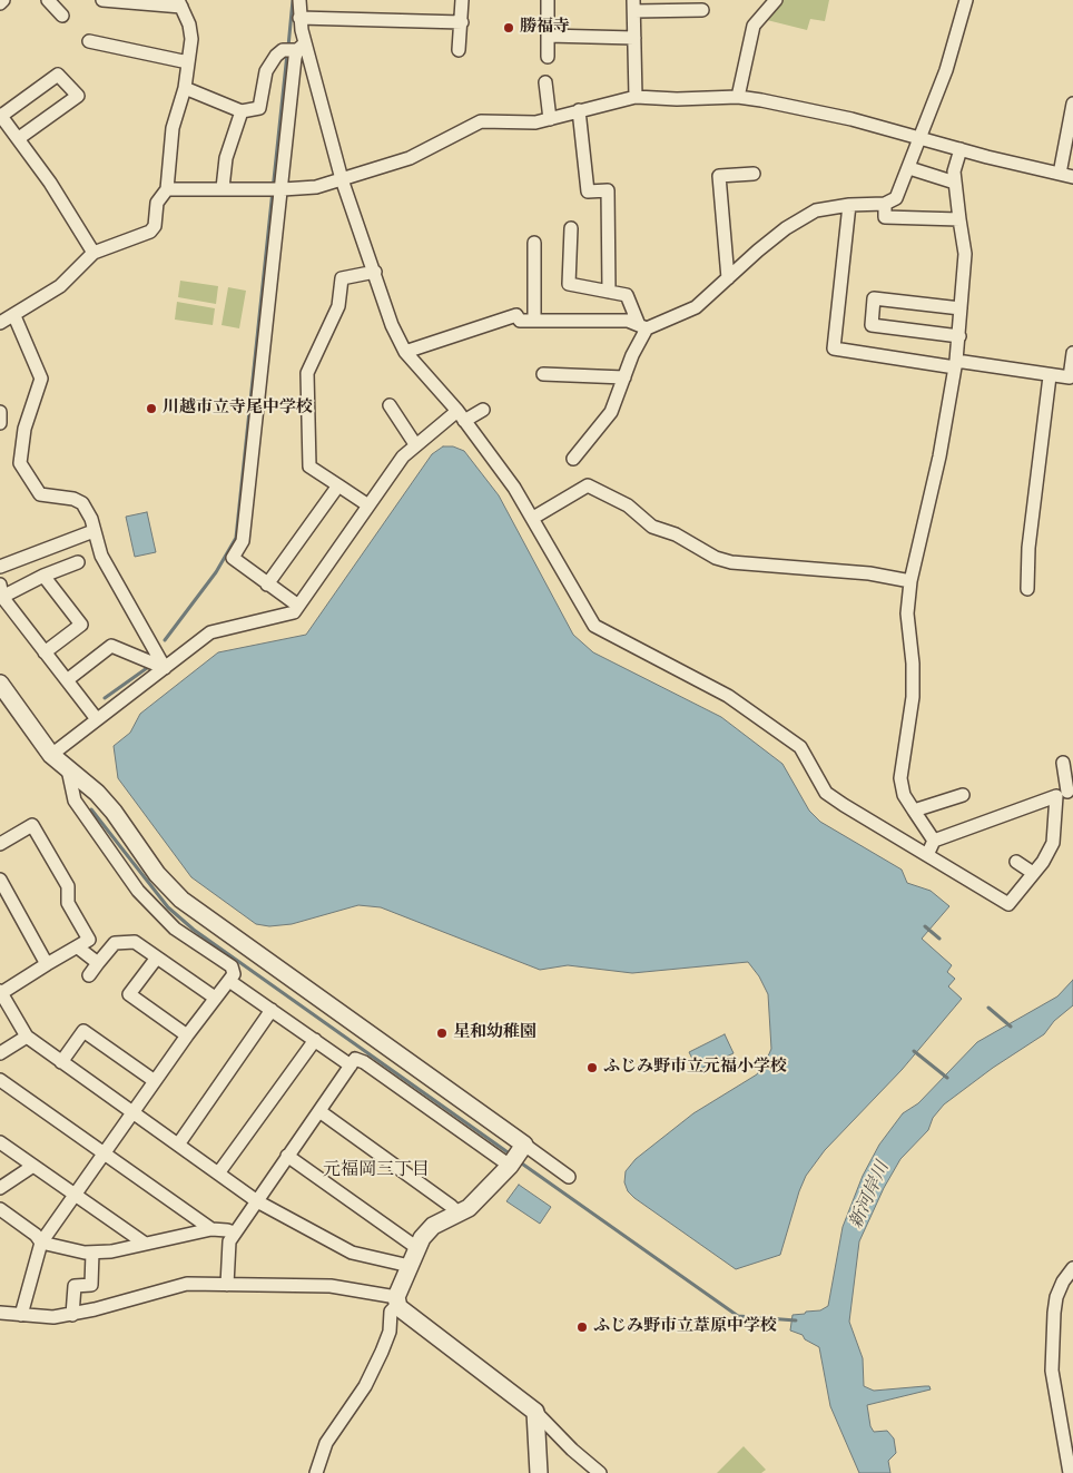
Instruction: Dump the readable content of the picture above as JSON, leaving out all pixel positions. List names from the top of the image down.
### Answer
{
  "districts": ["元福岡三丁目"],
  "water": ["新河岸川"],
  "places": [
    "勝福寺",
    "川越市立寺尾中学校",
    "星和幼稚園",
    "ふじみ野市立元福小学校",
    "ふじみ野市立葦原中学校"
  ]
}
